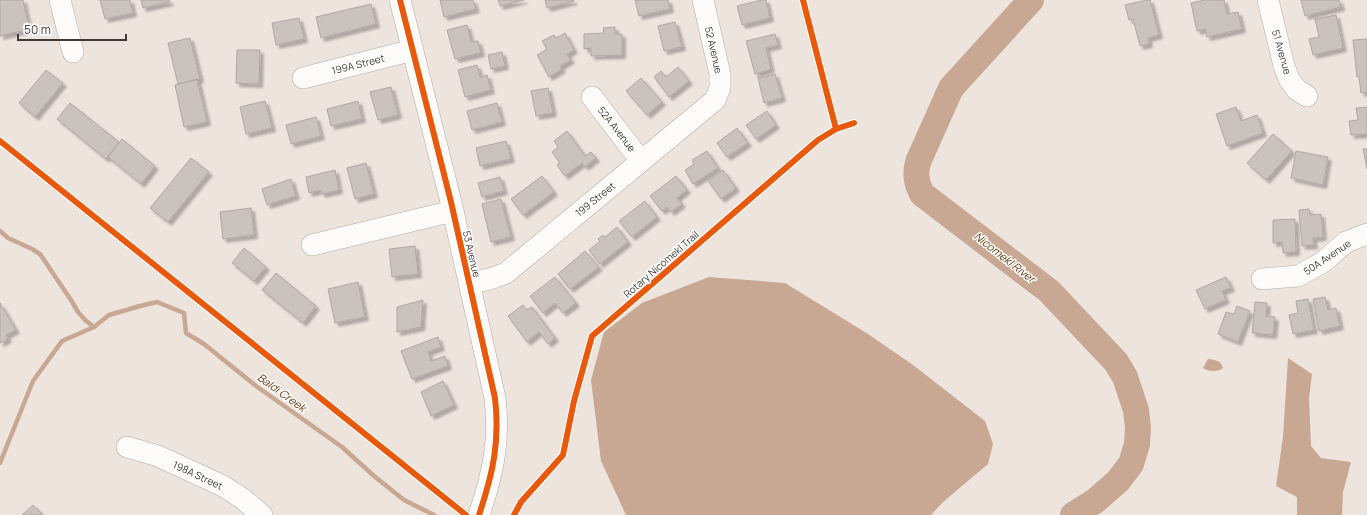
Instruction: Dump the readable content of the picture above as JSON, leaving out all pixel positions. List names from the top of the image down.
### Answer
{
  "streets": {
    "street": [
      "52 Avenue",
      "51 Avenue",
      "199A Street",
      "52A Avenue",
      "199 Street",
      "53 Avenue",
      "50A Avenue",
      "198A Street"
    ],
    "cycle path": ["Rotary Nicomekl Trail"]
  },
  "crossings": [
    ["52 Avenue", "199 Street"],
    ["199A Street", "53 Avenue"],
    ["52A Avenue", "199 Street"],
    ["199 Street", "53 Avenue"]
  ],
  "water": ["Nicomekl River", "Baldi Creek"],
  "scale_bar": "50 m"
}
